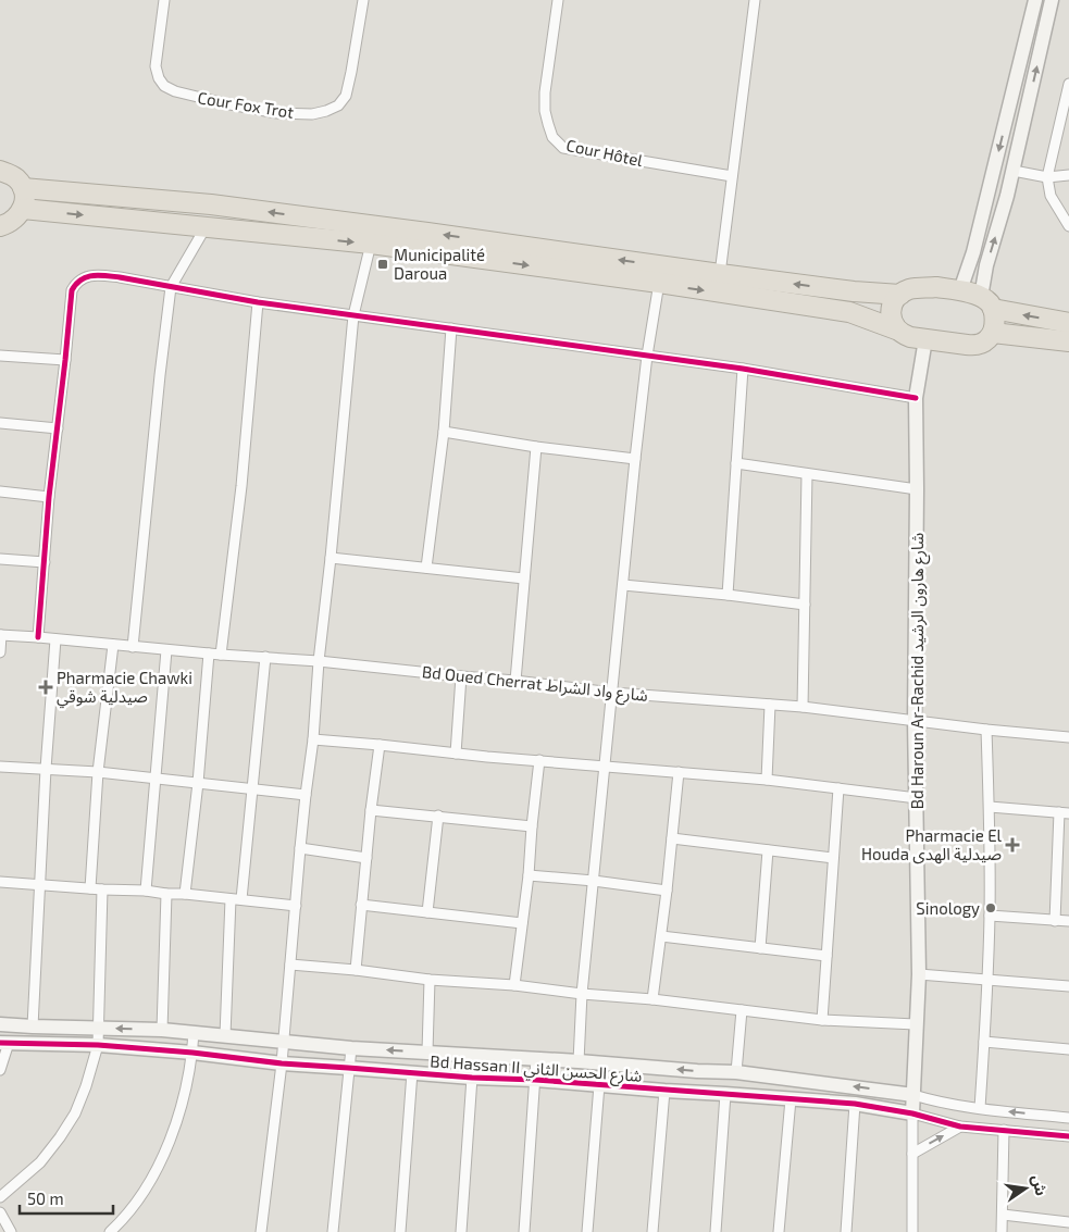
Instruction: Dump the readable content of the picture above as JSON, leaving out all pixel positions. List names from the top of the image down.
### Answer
{
  "streets": {
    "street": [
      "Cour Fox Trot",
      "Cour Hôtel",
      "Bd Haroun Ar-Rachid شارع هارون الرشيد",
      "Bd Oued Cherrat شارع واد الشراط",
      "Bd Hassan II شارع الحسن الثاني"
    ]
  },
  "crossings": [
    ["Bd Haroun Ar-Rachid شارع هارون الرشيد", "Bd Oued Cherrat شارع واد الشراط"],
    ["Bd Haroun Ar-Rachid شارع هارون الرشيد", "Bd Hassan II شارع الحسن الثاني"]
  ],
  "places": {
    "transit": ["Municipalité Daroua"],
    "health": ["Pharmacie Chawki صيدلية شوقي", "Pharmacie El Houda صيدلية الهدى"],
    "other": ["Sinology"]
  },
  "scale_bar": "50 m",
  "north": "right"
}
